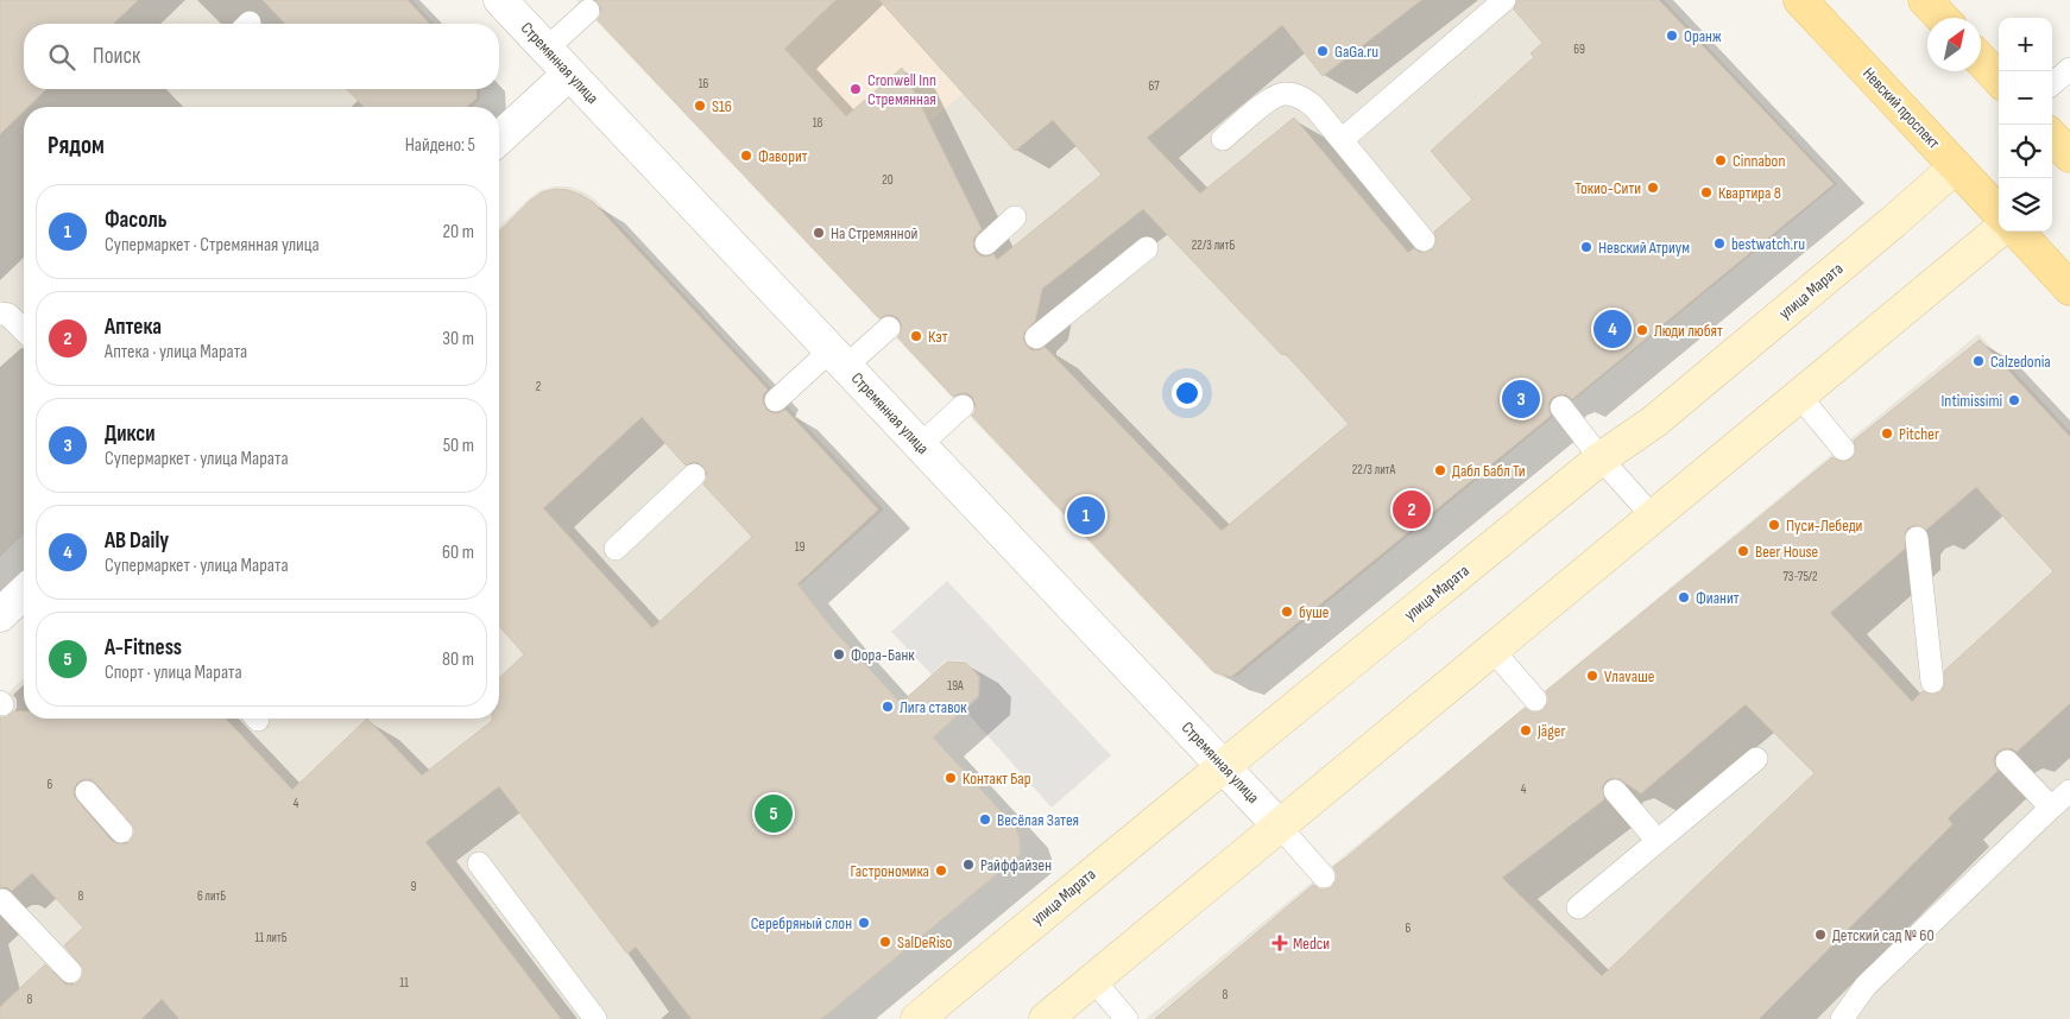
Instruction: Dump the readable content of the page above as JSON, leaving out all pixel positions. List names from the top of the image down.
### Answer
{
  "streets": {
    "main road": ["Невский проспект"],
    "street": ["Стремянная улица", "улица Марата"]
  },
  "crossings": [
    ["Стремянная улица", "улица Марата"],
    ["Невский проспект", "улица Марата"]
  ],
  "places": {
    "other": [
      "Оранж",
      "GaGa.ru",
      "Cronwell Inn Стремянная",
      "S16",
      "Фаворит",
      "Cinnabon",
      "Токио-Сити",
      "Квартира 8",
      "На Стремянной",
      "bestwatch.ru",
      "Невский Атриум",
      "Люди любят",
      "Кэт",
      "Calzedonia",
      "Intimissimi",
      "Pitcher",
      "Дабл Бабл Ти",
      "Пуси-Лебеди",
      "Beer House",
      "Фианит",
      "буше",
      "Фора-Банк",
      "Vлаvаше",
      "Лига ставок",
      "Jäger",
      "Контакт Бар",
      "Весёлая Затея",
      "Райффайзен",
      "Гастрономика",
      "Серебряный слон",
      "Детский сад № 60",
      "SalDeRiso"
    ],
    "health": ["Medси"]
  },
  "house_numbers": [
    "69",
    "16",
    "67",
    "18",
    "20",
    "22/3 литБ",
    "2",
    "22/3 литА",
    "19",
    "73-75/2",
    "19А",
    "6",
    "4",
    "4",
    "9",
    "8",
    "6 литБ",
    "6",
    "11 литБ",
    "11",
    "8",
    "8"
  ],
  "north": "top right",
  "page": {
    "map_buttons": ["+", "−"],
    "search": "Поиск",
    "heading": ["Рядом", "Найдено: 5"],
    "list": [
      {
        "mark": "1",
        "name": "Фасоль",
        "note": "Супермаркет · Стремянная улица",
        "value": "20 m"
      },
      {
        "mark": "2",
        "name": "Аптека",
        "note": "Аптека · улица Марата",
        "value": "30 m"
      },
      {
        "mark": "3",
        "name": "Дикси",
        "note": "Супермаркет · улица Марата",
        "value": "50 m"
      },
      {
        "mark": "4",
        "name": "АВ Daily",
        "note": "Супермаркет · улица Марата",
        "value": "60 m"
      },
      {
        "mark": "5",
        "name": "A-Fitness",
        "note": "Спорт · улица Марата",
        "value": "80 m"
      }
    ],
    "pins": [
      "4",
      "3",
      "2",
      "1",
      "5"
    ]
  }
}
